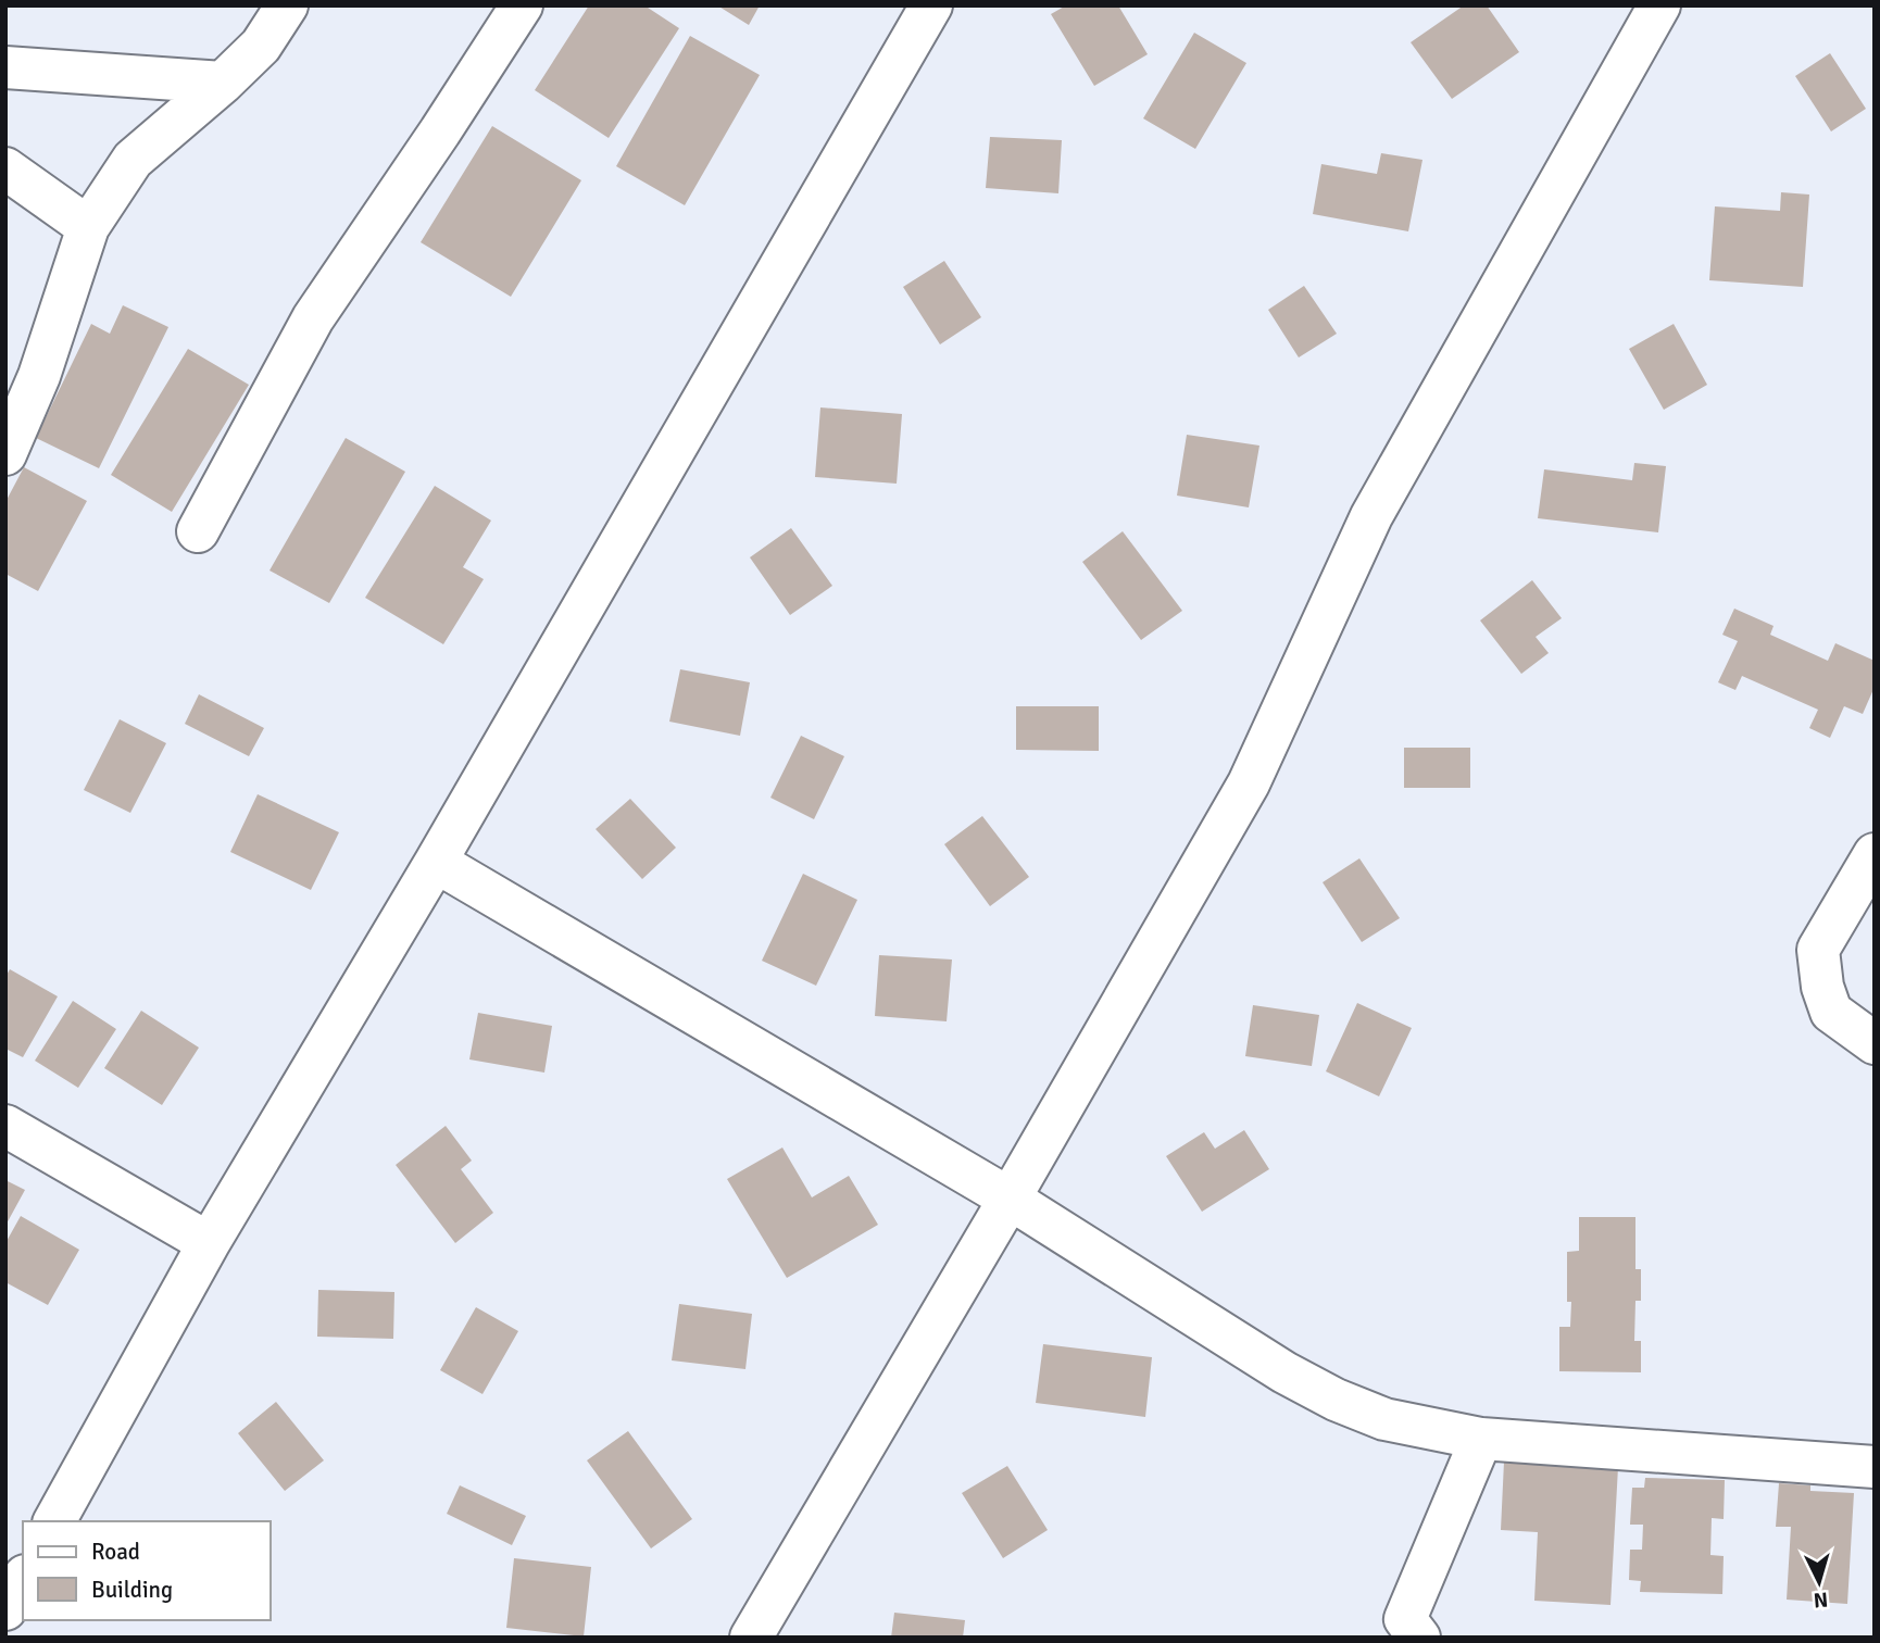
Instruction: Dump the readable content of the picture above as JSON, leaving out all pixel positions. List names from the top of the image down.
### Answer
{
  "legend": ["Road", "Building"],
  "north": "bottom"
}
